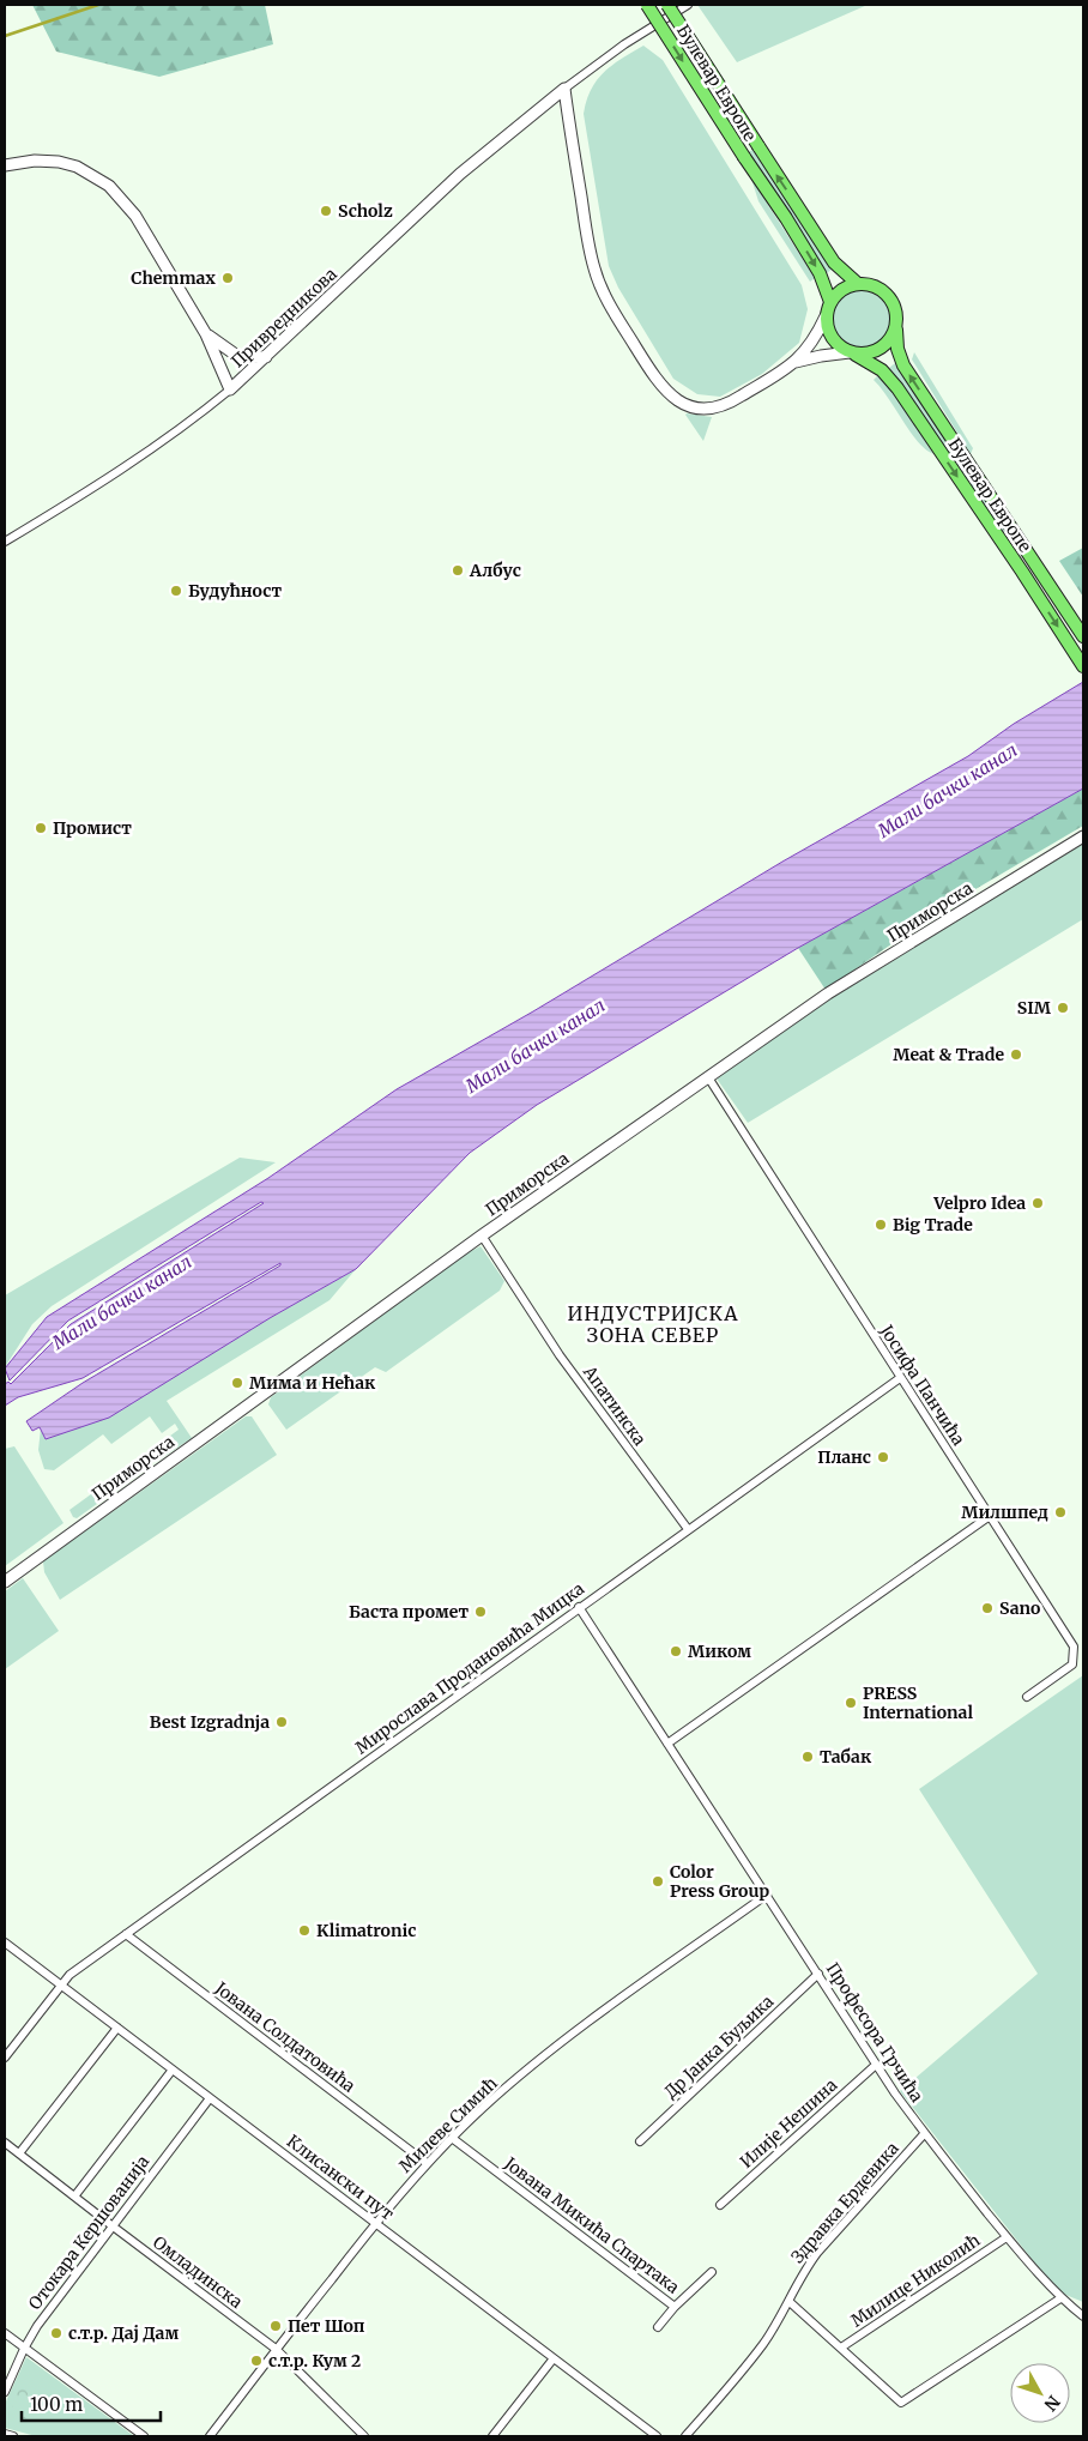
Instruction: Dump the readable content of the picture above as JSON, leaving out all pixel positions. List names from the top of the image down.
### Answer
{
  "streets": {
    "main road": ["Булевар Европе"],
    "street": [
      "Привредникова",
      "Приморска",
      "Јосифа Панчића",
      "Апатинска",
      "Мирослава Продановића Мицка",
      "Професора Грчића",
      "Јована Солдатовића",
      "Др Јанка Буљика",
      "Илије Нешина",
      "Милеве Симић",
      "Клисански пут",
      "Здравка Ердевика",
      "Јована Микића Спартака",
      "Отокара Кершованија",
      "Омладинска",
      "Милице Николић"
    ]
  },
  "crossings": [
    ["Приморска", "Јосифа Панчића"],
    ["Приморска", "Апатинска"],
    ["Јосифа Панчића", "Мирослава Продановића Мицка"],
    ["Апатинска", "Мирослава Продановића Мицка"],
    ["Мирослава Продановића Мицка", "Професора Грчића"],
    ["Мирослава Продановића Мицка", "Јована Солдатовића"],
    ["Мирослава Продановића Мицка", "Клисански пут"],
    ["Професора Грчића", "Др Јанка Буљика"],
    ["Професора Грчића", "Илије Нешина"],
    ["Професора Грчића", "Милеве Симић"],
    ["Професора Грчића", "Здравка Ердевика"],
    ["Професора Грчића", "Милице Николић"],
    ["Јована Солдатовића", "Милеве Симић"],
    ["Милеве Симић", "Клисански пут"],
    ["Милеве Симић", "Јована Микића Спартака"],
    ["Милеве Симић", "Омладинска"],
    ["Клисански пут", "Отокара Кершованија"],
    ["Отокара Кершованија", "Омладинска"]
  ],
  "districts": ["ИНДУСТРИЈСКА ЗОНА СЕВЕР"],
  "water": ["Мали бачки канал"],
  "places": [
    "Scholz",
    "Chemmax",
    "Албус",
    "Будућност",
    "Промист",
    "SIM",
    "Meat & Trade",
    "Velpro Idea",
    "Big Trade",
    "Мима и Нећак",
    "Планс",
    "Милшпед",
    "Sano",
    "Баста промет",
    "Миком",
    "PRESS International",
    "Best Izgradnja",
    "Табак",
    "Color Press Group",
    "Klimatronic",
    "Пет Шоп",
    "с.т.р. Дај Дам",
    "с.т.р. Кум 2"
  ],
  "scale_bar": "100 m",
  "north": "bottom right"
}
